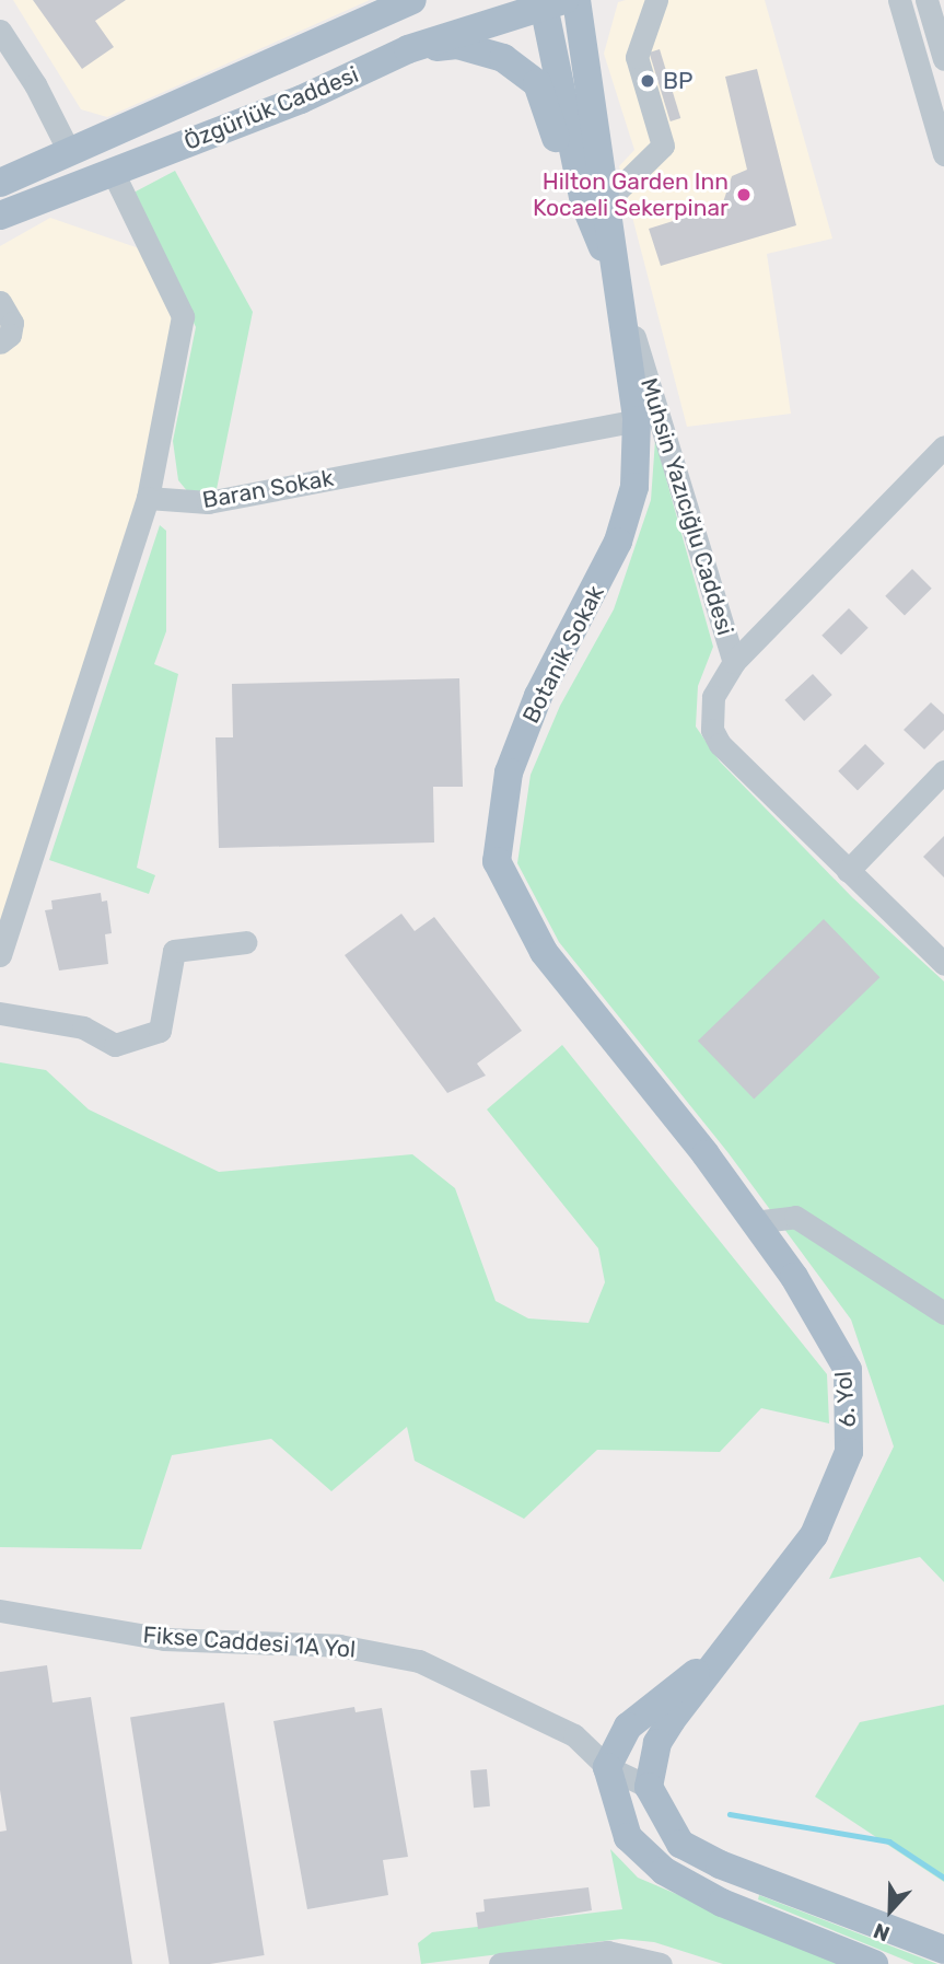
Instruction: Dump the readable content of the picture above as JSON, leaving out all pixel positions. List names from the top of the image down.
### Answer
{
  "streets": {
    "main road": [
      "Özgürlük Caddesi",
      "Muhsin Yazıcığlu Caddesi",
      "Botanik Sokak",
      "6. Yol"
    ],
    "street": ["Baran Sokak", "Fikse Caddesi 1A Yol"]
  },
  "crossings": [
    ["Özgürlük Caddesi", "Muhsin Yazıcığlu Caddesi"],
    ["Baran Sokak", "Botanik Sokak"],
    ["Muhsin Yazıcığlu Caddesi", "Botanik Sokak"],
    ["Botanik Sokak", "6. Yol"],
    ["6. Yol", "Fikse Caddesi 1A Yol"]
  ],
  "places": ["BP", "Hilton Garden Inn Kocaeli Sekerpinar"],
  "north": "bottom"
}
